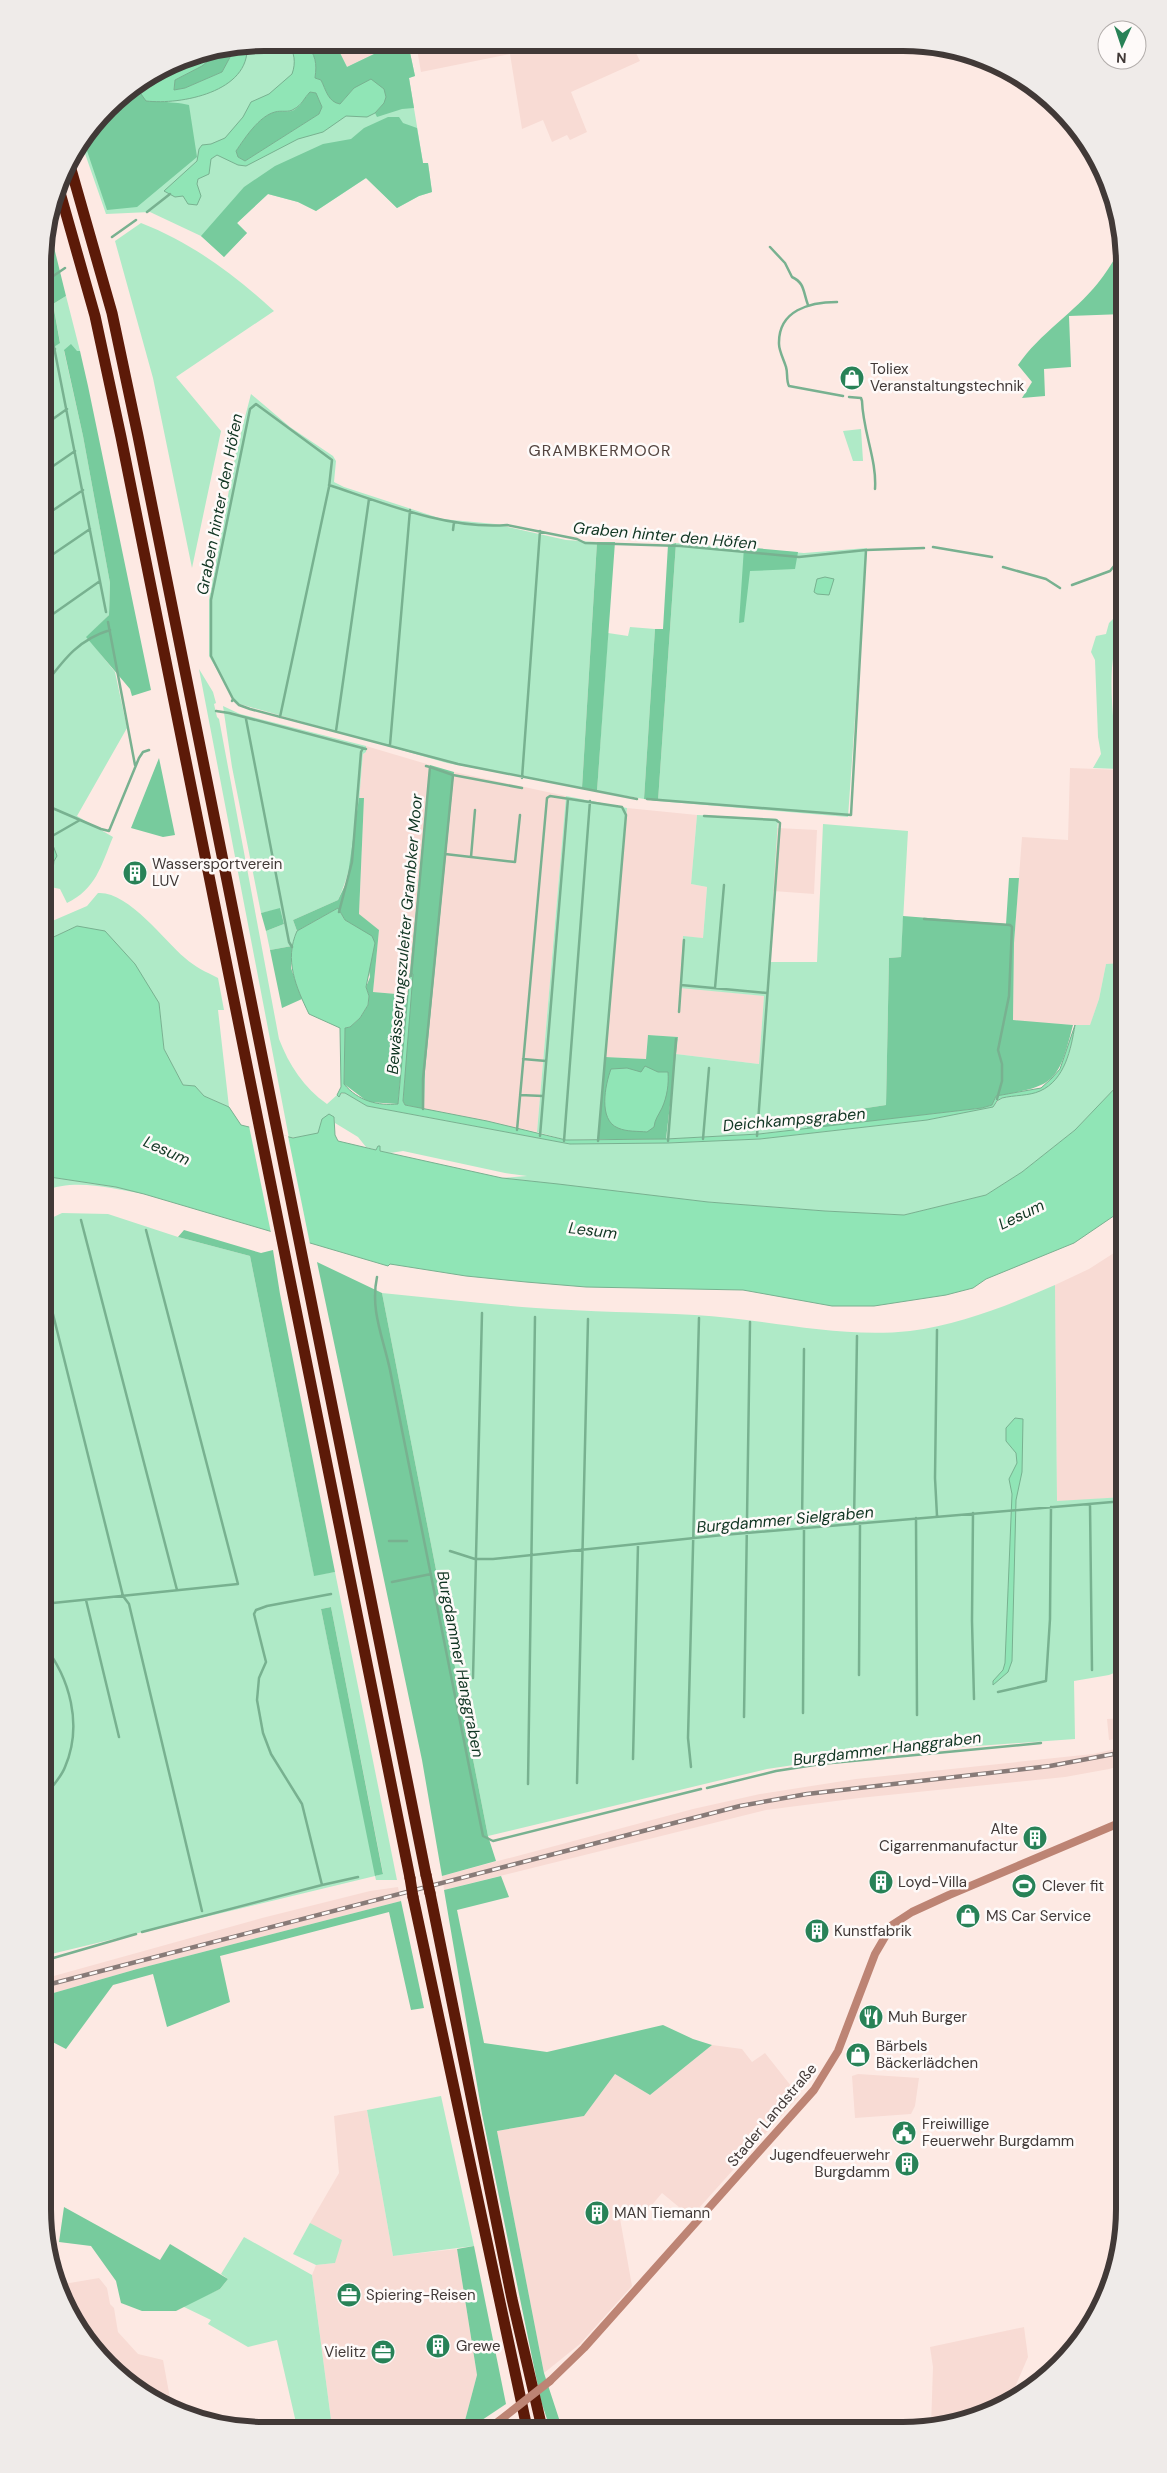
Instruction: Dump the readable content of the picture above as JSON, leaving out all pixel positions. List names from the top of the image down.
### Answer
{
  "streets": {
    "street": ["Stader Landstraße"]
  },
  "districts": ["GRAMBKERMOOR"],
  "water": [
    "Graben hinter den Höfen",
    "Bewässerungszuleiter Grambker Moor",
    "Deichkampsgraben",
    "Lesum",
    "Burgdammer Sielgraben",
    "Burgdammer Hanggraben"
  ],
  "places": {
    "shop": ["Toliex Veranstaltungstechnik", "MS Car Service", "Bärbels Bäckerlädchen"],
    "building": [
      "Wassersportverein LUV",
      "Alte Cigarrenmanufactur",
      "Loyd-Villa",
      "Kunstfabrik",
      "Jugendfeuerwehr Burgdamm",
      "MAN Tiemann",
      "Grewe"
    ],
    "sports": ["Clever fit"],
    "restaurant": ["Muh Burger"],
    "public building": ["Freiwillige Feuerwehr Burgdamm"],
    "office": ["Spiering-Reisen", "Vielitz"]
  },
  "north": "bottom"
}
